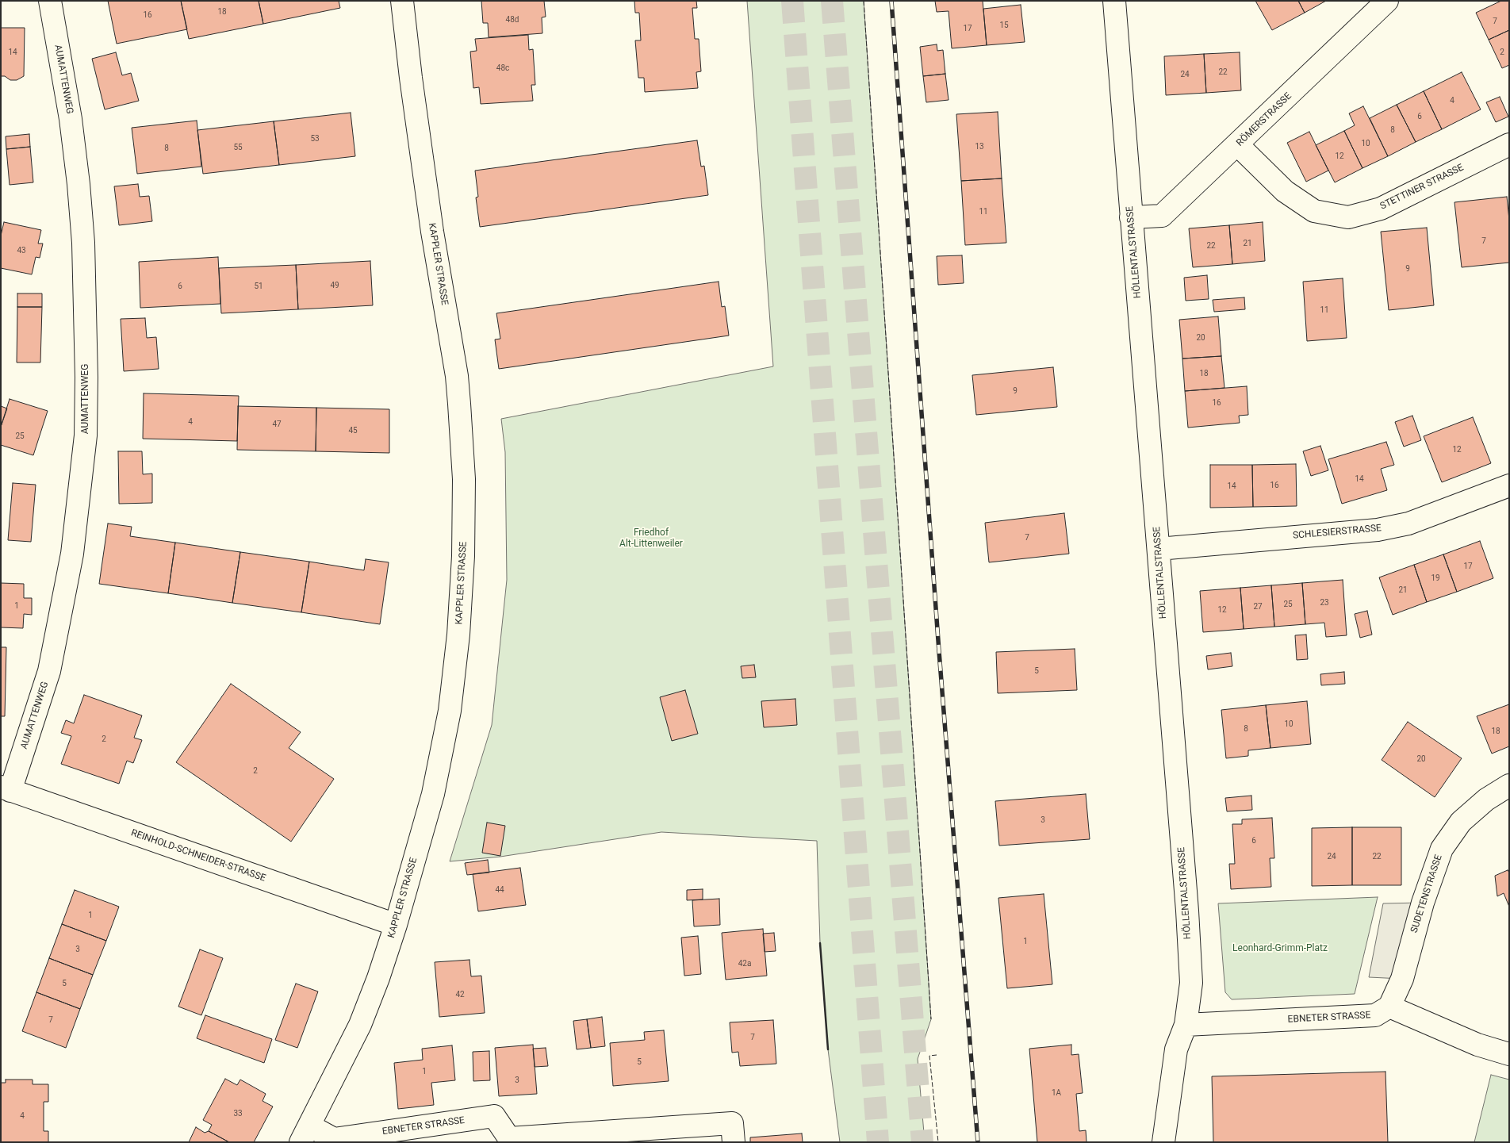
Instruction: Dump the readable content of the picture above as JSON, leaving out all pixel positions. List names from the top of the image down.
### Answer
{
  "streets": {
    "street": [
      "AUMATTENWEG",
      "RÖMERSTRASSE",
      "STETTINER STRASSE",
      "HÖLLENTALSTRASSE",
      "KAPPLER STRASSE",
      "SCHLESIERSTRASSE",
      "REINHOLD-SCHNEIDER-STRASSE",
      "SUDETENSTRASSE",
      "EBNETER STRASSE"
    ]
  },
  "crossings": [
    ["AUMATTENWEG", "REINHOLD-SCHNEIDER-STRASSE"],
    ["RÖMERSTRASSE", "STETTINER STRASSE"],
    ["RÖMERSTRASSE", "HÖLLENTALSTRASSE"],
    ["HÖLLENTALSTRASSE", "SCHLESIERSTRASSE"],
    ["HÖLLENTALSTRASSE", "EBNETER STRASSE"],
    ["KAPPLER STRASSE", "REINHOLD-SCHNEIDER-STRASSE"],
    ["KAPPLER STRASSE", "EBNETER STRASSE"],
    ["SUDETENSTRASSE", "EBNETER STRASSE"]
  ],
  "parks": ["Friedhof Alt-Littenweiler", "Leonhard-Grimm-Platz"],
  "house_numbers": [
    "18",
    "16",
    "48d",
    "7",
    "15",
    "17",
    "14",
    "2",
    "48c",
    "22",
    "24",
    "4",
    "6",
    "8",
    "53",
    "10",
    "13",
    "55",
    "8",
    "12",
    "11",
    "7",
    "21",
    "22",
    "43",
    "9",
    "49",
    "6",
    "51",
    "11",
    "20",
    "18",
    "9",
    "16",
    "4",
    "47",
    "45",
    "25",
    "12",
    "14",
    "16",
    "14",
    "7",
    "17",
    "19",
    "21",
    "23",
    "25",
    "1",
    "27",
    "12",
    "5",
    "10",
    "8",
    "18",
    "2",
    "20",
    "2",
    "3",
    "6",
    "24",
    "22",
    "44",
    "1",
    "1",
    "3",
    "42a",
    "5",
    "42",
    "7",
    "7",
    "5",
    "1",
    "3",
    "1A",
    "33",
    "4"
  ]
}
